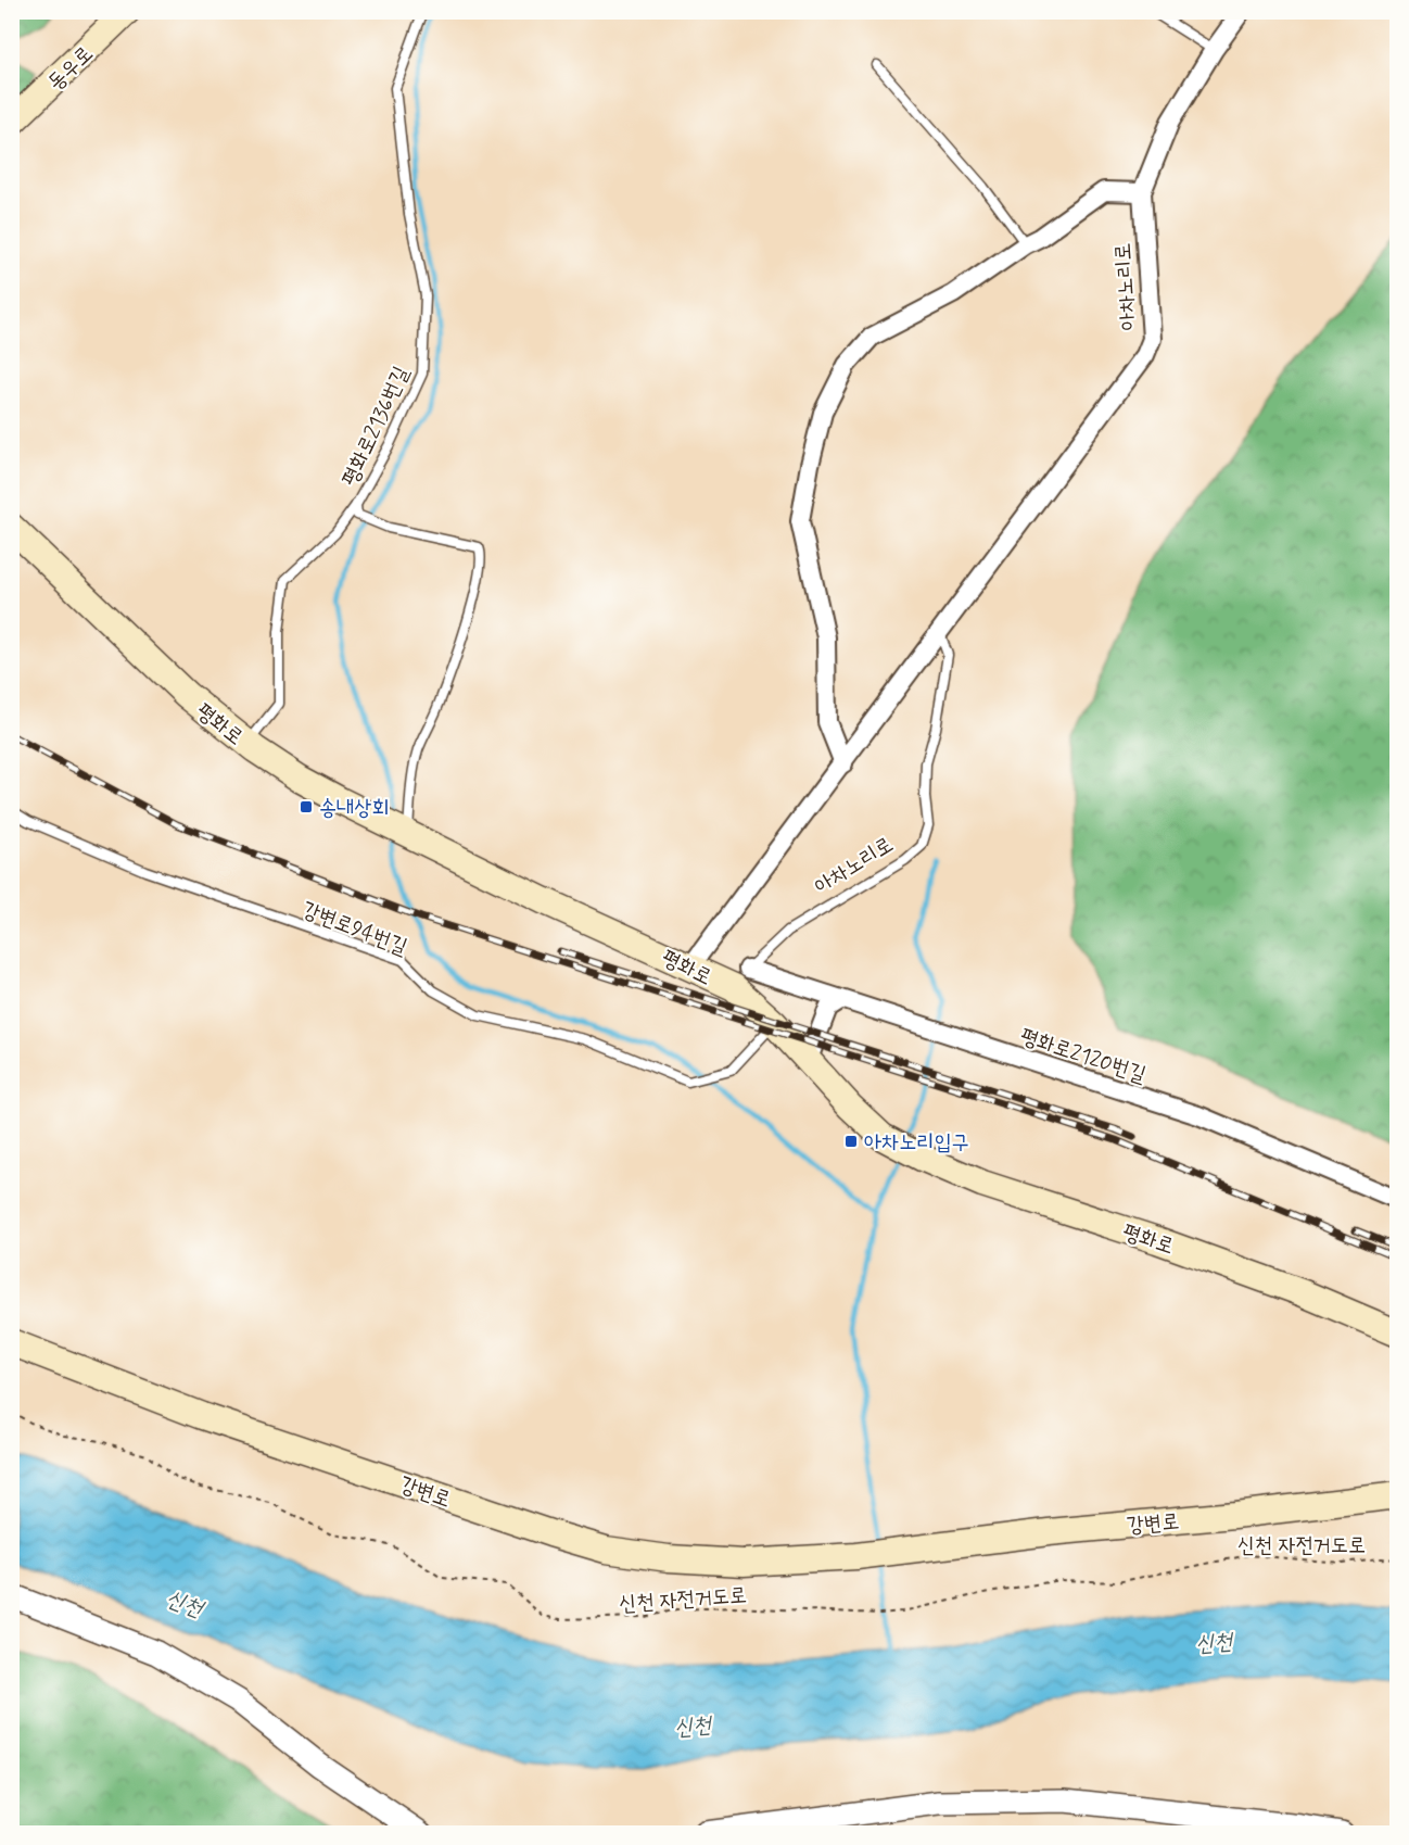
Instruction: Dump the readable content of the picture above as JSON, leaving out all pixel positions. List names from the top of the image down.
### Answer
{
  "streets": {
    "main road": ["동우로", "평화로", "강변로"],
    "street": ["아차노리로", "평화로2120번길"],
    "lane": ["평화로2136번길", "강변로94번길"],
    "path": ["신천 자전거도로"]
  },
  "crossings": [
    ["아차노리로", "평화로"],
    ["아차노리로", "평화로2120번길"],
    ["평화로2136번길", "평화로"],
    ["평화로", "강변로94번길"],
    ["평화로", "평화로2120번길"]
  ],
  "water": ["신천"],
  "places": {
    "transit": ["송내상회", "아차노리입구"]
  }
}
